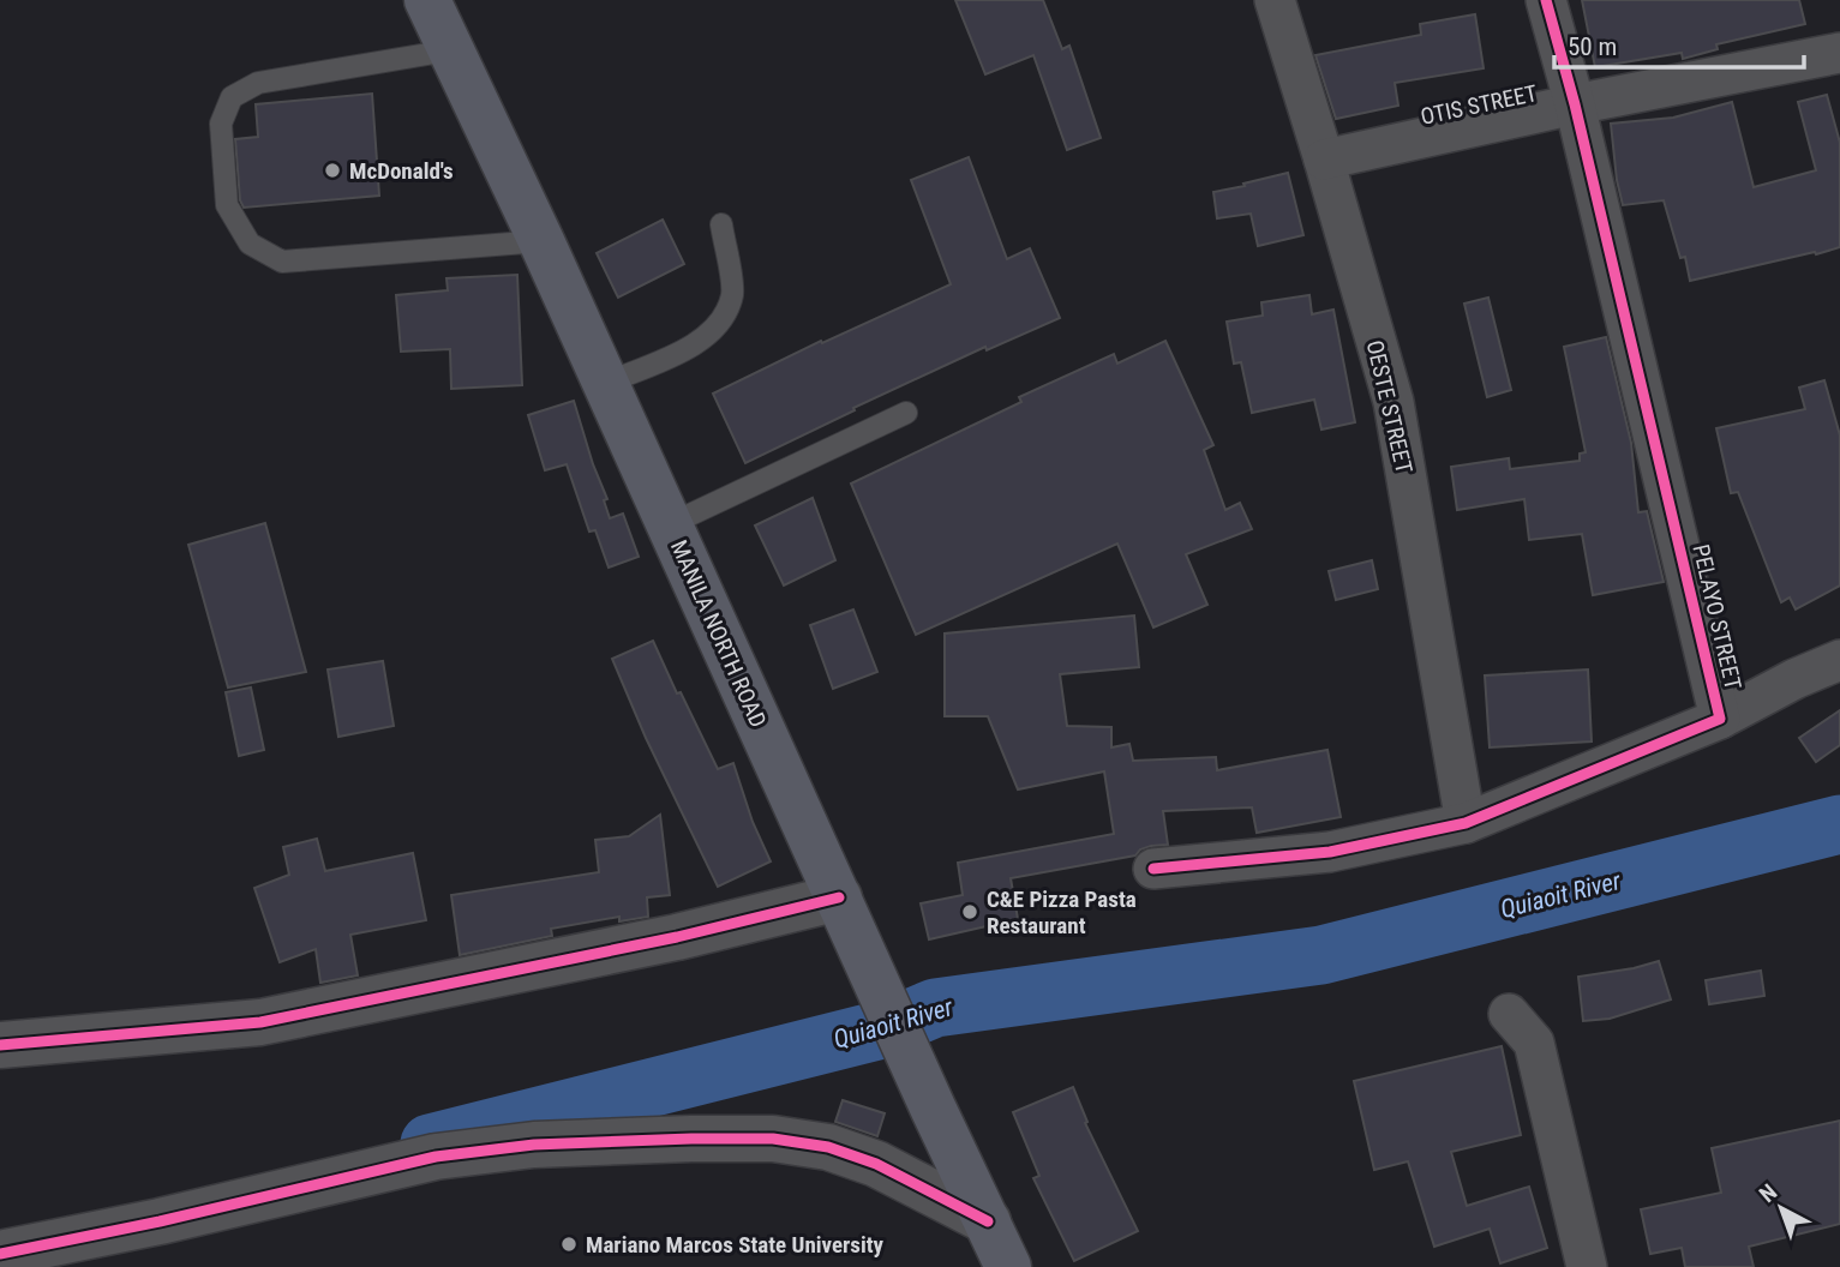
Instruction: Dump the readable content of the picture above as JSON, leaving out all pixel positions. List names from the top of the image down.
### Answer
{
  "streets": {
    "highway": ["MANILA NORTH ROAD"],
    "street": ["OTIS STREET", "OESTE STREET", "PELAYO STREET"]
  },
  "crossings": [
    ["OTIS STREET", "OESTE STREET"],
    ["OTIS STREET", "PELAYO STREET"],
    ["OESTE STREET", "PELAYO STREET"]
  ],
  "water": ["Quiaoit River"],
  "places": ["McDonald's", "C&E Pizza Pasta Restaurant", "Mariano Marcos State University"],
  "scale_bar": "50 m",
  "north": "top left"
}
